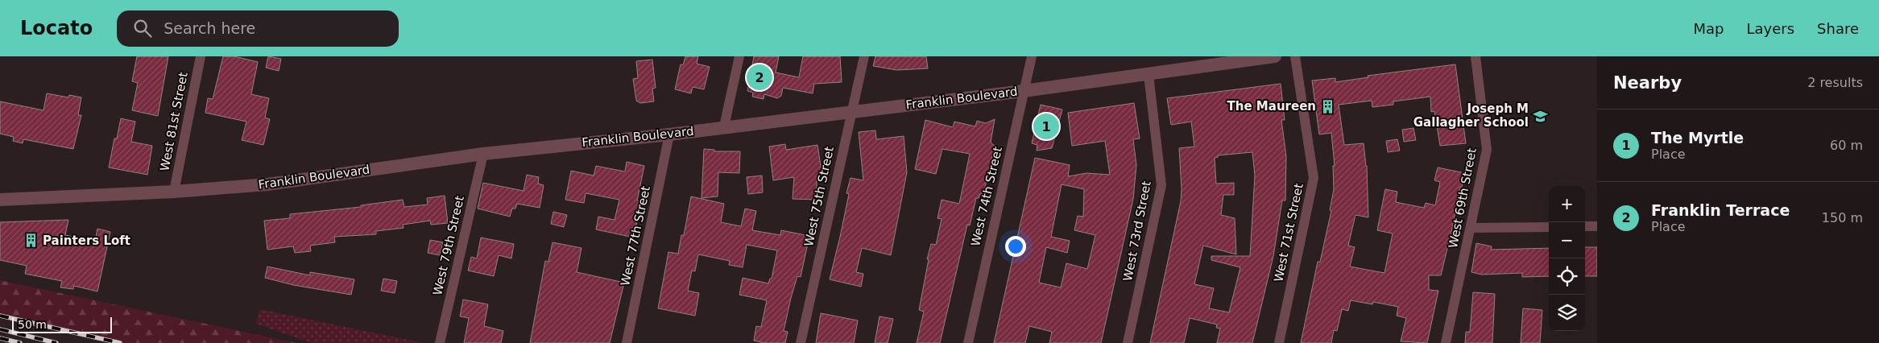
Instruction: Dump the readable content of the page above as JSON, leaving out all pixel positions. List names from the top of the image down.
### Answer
{
  "streets": {
    "street": [
      "Franklin Boulevard",
      "West 81st Street",
      "West 75th Street",
      "West 74th Street",
      "West 69th Street",
      "West 73rd Street",
      "West 71st Street",
      "West 77th Street",
      "West 79th Street"
    ]
  },
  "crossings": [
    ["Franklin Boulevard", "West 81st Street"],
    ["Franklin Boulevard", "West 75th Street"],
    ["Franklin Boulevard", "West 74th Street"],
    ["Franklin Boulevard", "West 73rd Street"],
    ["Franklin Boulevard", "West 77th Street"],
    ["Franklin Boulevard", "West 79th Street"]
  ],
  "places": {
    "building": ["The Maureen", "Painters Loft"],
    "school or university": ["Joseph M Gallagher School"]
  },
  "scale_bar": "50 m",
  "page": {
    "header": "Locato",
    "search": "Search here",
    "nav": ["Map", "Layers", "Share"],
    "heading": ["Nearby", "2 results"],
    "pins": ["2", "1"],
    "list": [
      {
        "mark": "1",
        "name": "The Myrtle",
        "note": "Place",
        "value": "60 m"
      },
      {
        "mark": "2",
        "name": "Franklin Terrace",
        "note": "Place",
        "value": "150 m"
      }
    ],
    "map_buttons": ["+", "−"],
    "scale": "50 m"
  }
}
